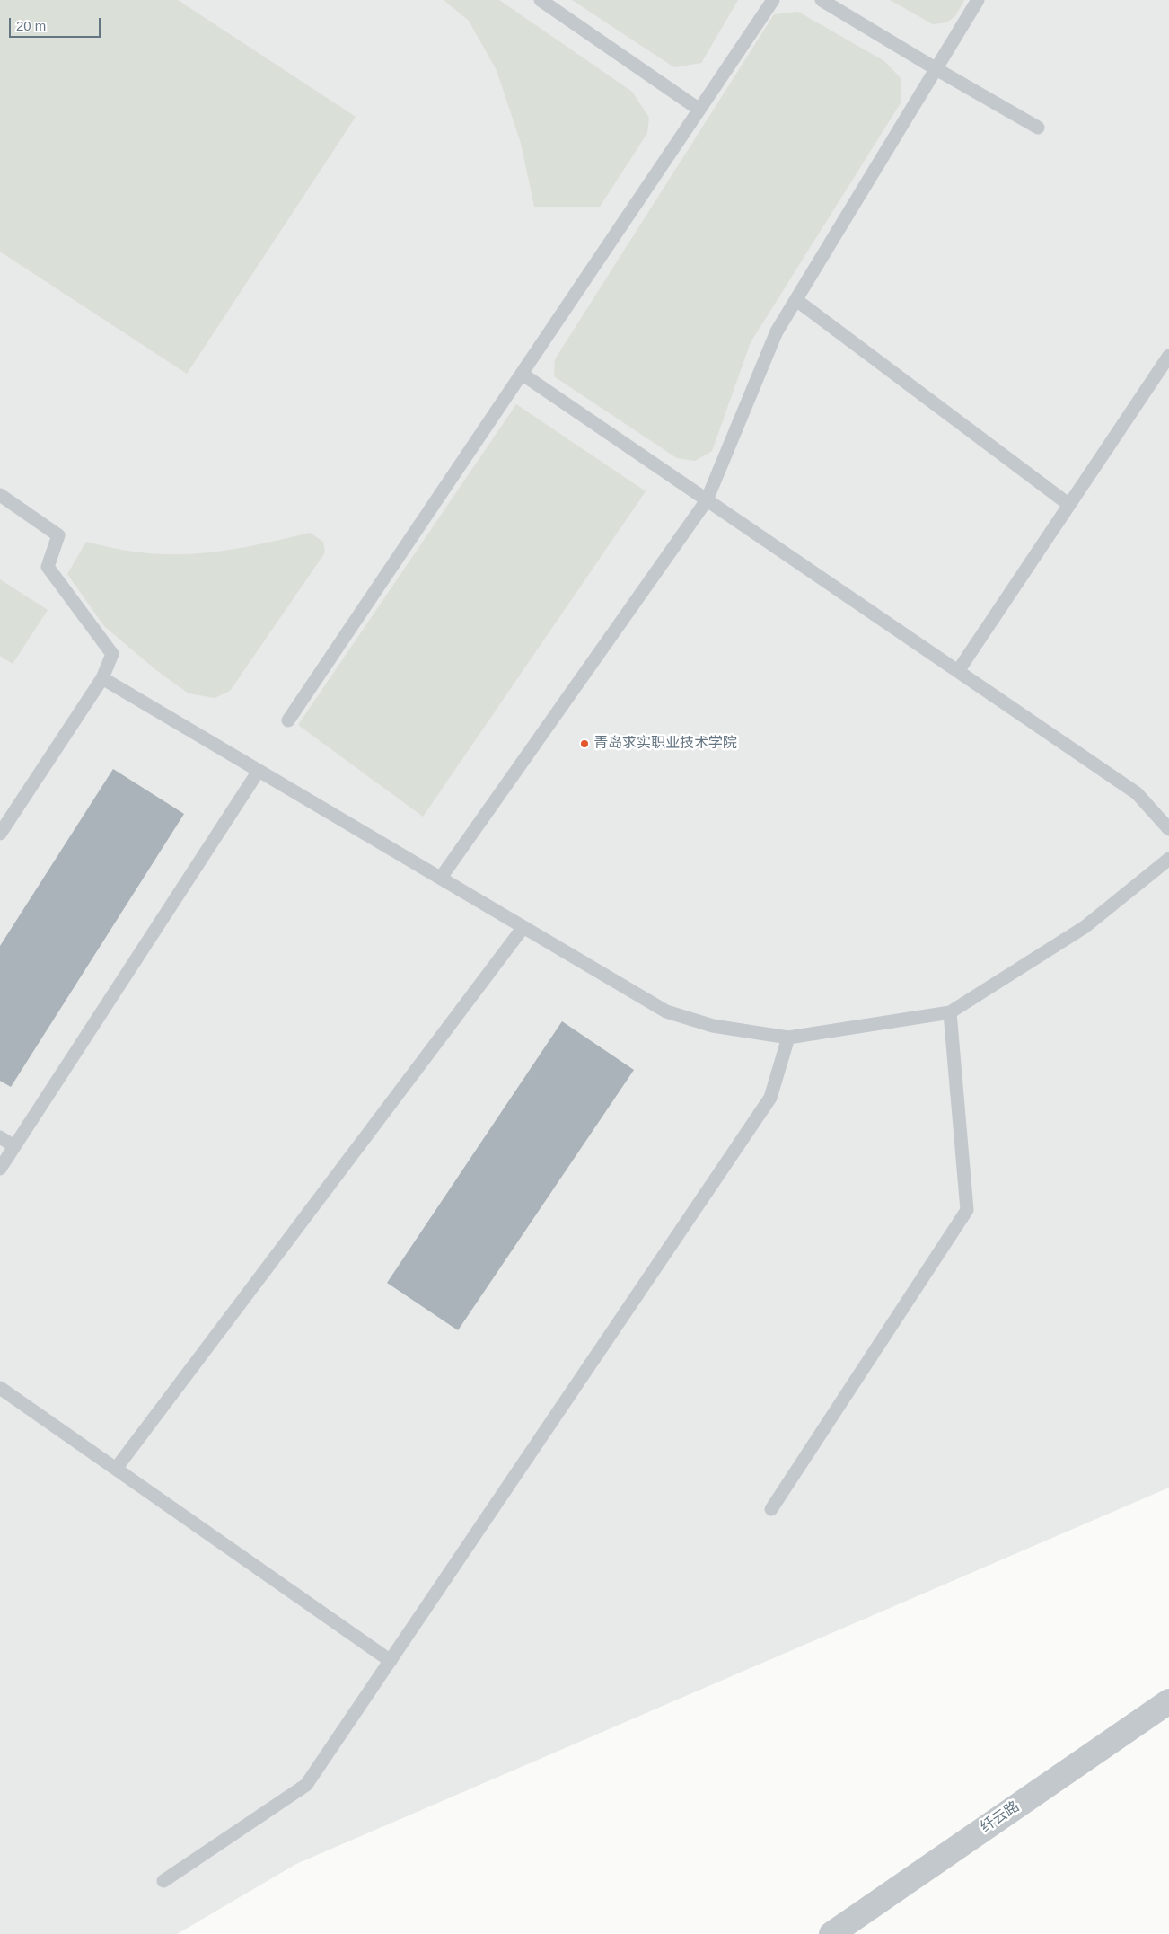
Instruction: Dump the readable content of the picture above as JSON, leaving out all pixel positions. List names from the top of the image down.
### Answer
{
  "streets": {
    "street": ["纤云路"]
  },
  "places": ["青岛求实职业技术学院"],
  "scale_bar": "20 m"
}
